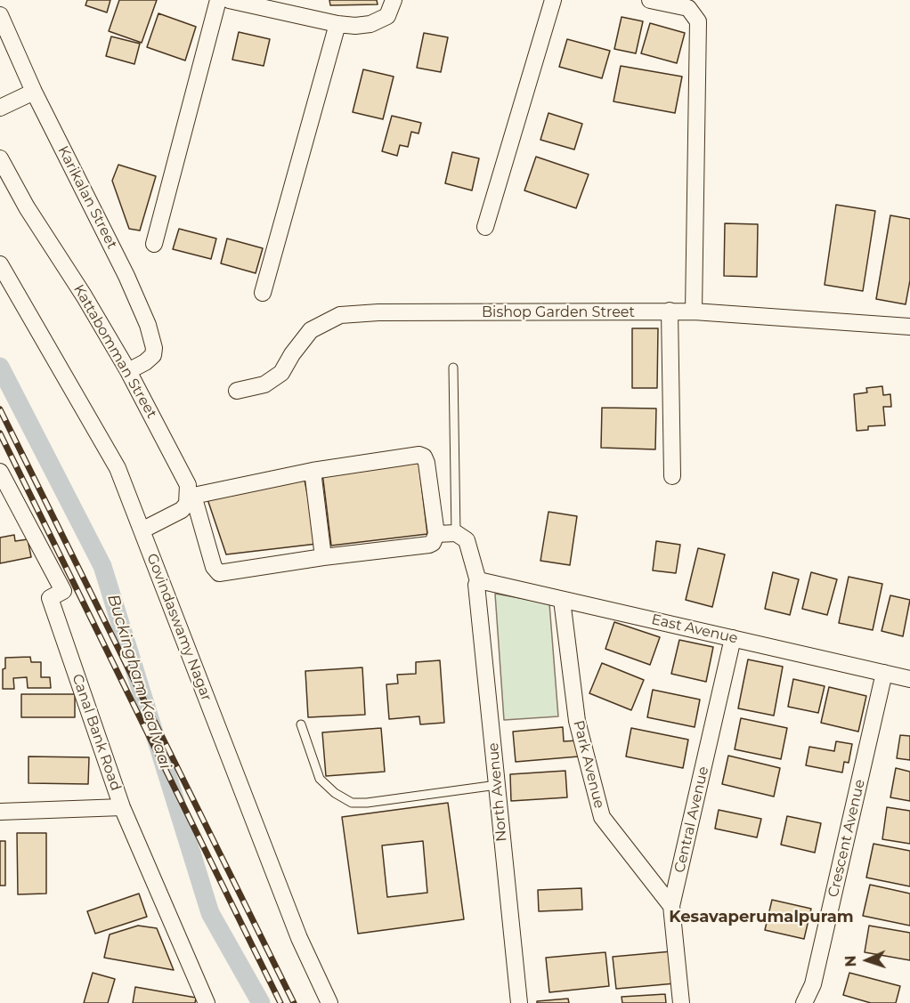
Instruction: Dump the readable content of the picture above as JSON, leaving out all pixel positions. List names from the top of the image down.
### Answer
{
  "streets": {
    "street": [
      "Karikalan Street",
      "Bishop Garden Street",
      "Kattabomman Street",
      "Govindaswamy Nagar",
      "East Avenue",
      "Canal Bank Road",
      "Park Avenue",
      "North Avenue",
      "Central Avenue",
      "Crescent Avenue"
    ]
  },
  "crossings": [
    ["Karikalan Street", "Kattabomman Street"],
    ["Kattabomman Street", "Govindaswamy Nagar"],
    ["East Avenue", "Park Avenue"],
    ["East Avenue", "North Avenue"],
    ["East Avenue", "Central Avenue"],
    ["East Avenue", "Crescent Avenue"],
    ["Park Avenue", "Central Avenue"]
  ],
  "districts": ["Kesavaperumalpuram"],
  "water": ["Buckingham Kaalvaai"],
  "north": "left"
}
